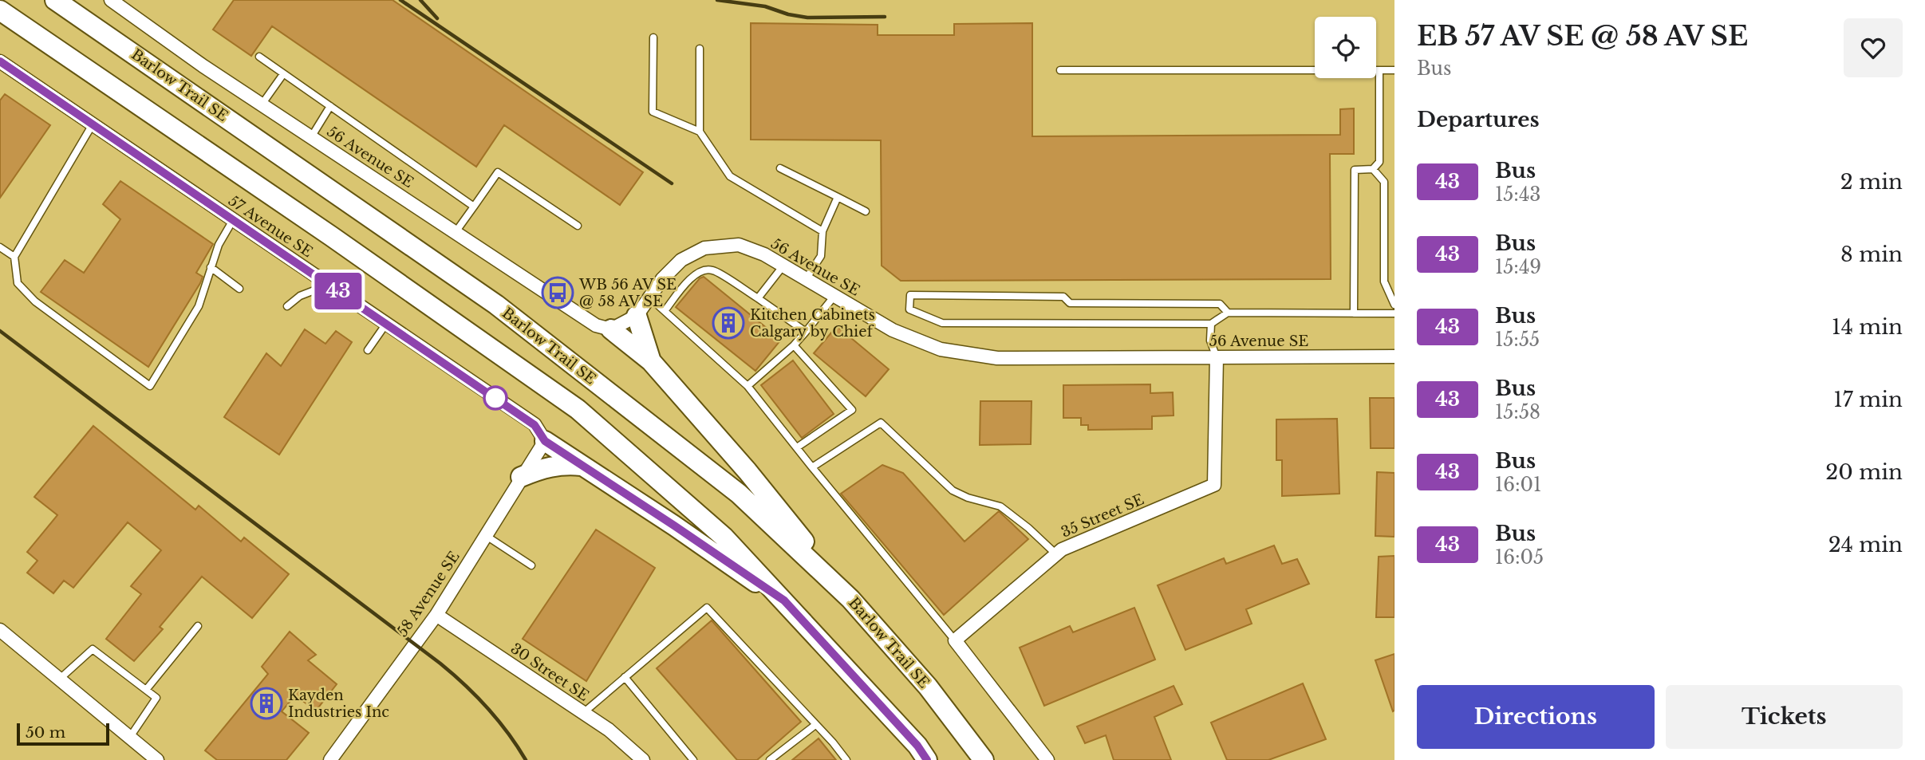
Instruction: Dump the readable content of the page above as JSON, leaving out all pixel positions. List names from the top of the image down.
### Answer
{
  "streets": {
    "main road": ["Barlow Trail SE"],
    "street": [
      "56 Avenue SE",
      "57 Avenue SE",
      "35 Street SE",
      "58 Avenue SE",
      "30 Street SE"
    ]
  },
  "crossings": [
    ["56 Avenue SE", "35 Street SE"],
    ["57 Avenue SE", "58 Avenue SE"],
    ["58 Avenue SE", "30 Street SE"]
  ],
  "places": {
    "bus stop": ["WB 56 AV SE @ 58 AV SE"],
    "building": ["Kitchen Cabinets Calgary by Chief", "Kayden Industries Inc"]
  },
  "lines": ["bus line 43"],
  "scale_bar": "50 m",
  "page": {
    "on_map": "43",
    "heading": [
      ["EB 57 AV SE @ 58 AV SE", "Bus"],
      "Departures"
    ],
    "list": [
      {
        "mark": "43",
        "name": "Bus",
        "note": "15:43",
        "value": "2 min"
      },
      {
        "mark": "43",
        "name": "Bus",
        "note": "15:49",
        "value": "8 min"
      },
      {
        "mark": "43",
        "name": "Bus",
        "note": "15:55",
        "value": "14 min"
      },
      {
        "mark": "43",
        "name": "Bus",
        "note": "15:58",
        "value": "17 min"
      },
      {
        "mark": "43",
        "name": "Bus",
        "note": "16:01",
        "value": "20 min"
      },
      {
        "mark": "43",
        "name": "Bus",
        "note": "16:05",
        "value": "24 min"
      }
    ],
    "buttons": ["Directions", "Tickets"],
    "scale": "50 m"
  }
}
